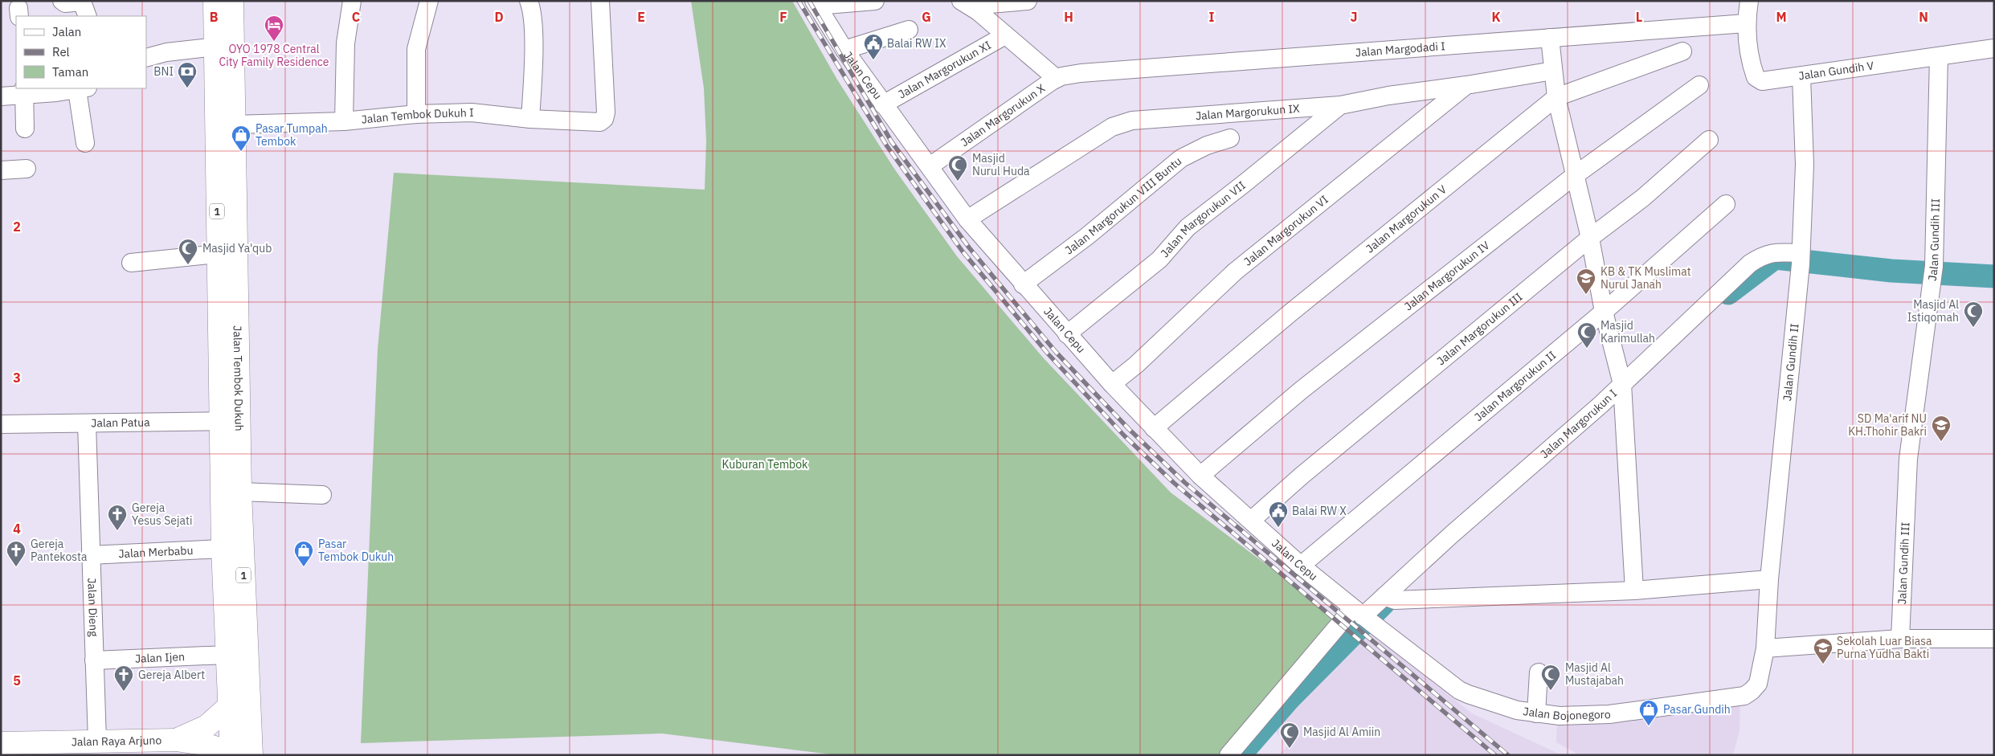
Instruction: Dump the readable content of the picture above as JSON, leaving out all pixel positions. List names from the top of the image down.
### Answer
{
  "streets": {
    "highway": ["1", "Jalan Tembok Dukuh", "Jalan Raya Arjuno"],
    "street": [
      "Jalan Margodadi I",
      "Jalan Margorukun XI",
      "Jalan Gundih V",
      "Jalan Cepu",
      "Jalan Margorukun IX",
      "Jalan Margorukun X",
      "Jalan Tembok Dukuh I",
      "Jalan Margorukun VIII Buntu",
      "Jalan Margorukun V",
      "Jalan Margorukun VII",
      "Jalan Margorukun VI",
      "Jalan Gundih III",
      "Jalan Margorukun IV",
      "Jalan Margorukun III",
      "Jalan Gundih II",
      "Jalan Margorukun II",
      "Jalan Patua",
      "Jalan Margorukun I",
      "Jalan Merbabu",
      "Jalan Dieng",
      "Jalan Ijen",
      "Jalan Bojonegoro"
    ]
  },
  "crossings": [
    ["Jalan Margodadi I", "Jalan Gundih V"],
    ["Jalan Margodadi I", "Jalan Margorukun X"],
    ["Jalan Margorukun XI", "Jalan Cepu"],
    ["Jalan Gundih V", "Jalan Gundih III"],
    ["Jalan Gundih V", "Jalan Gundih II"],
    ["Jalan Cepu", "Jalan Margorukun IX"],
    ["Jalan Cepu", "Jalan Margorukun X"],
    ["Jalan Cepu", "Jalan Margorukun VIII Buntu"],
    ["Jalan Cepu", "Jalan Margorukun V"],
    ["Jalan Cepu", "Jalan Margorukun VII"],
    ["Jalan Cepu", "Jalan Margorukun VI"],
    ["Jalan Cepu", "Jalan Margorukun IV"],
    ["Jalan Cepu", "Jalan Margorukun III"],
    ["Jalan Cepu", "Jalan Margorukun II"],
    ["Jalan Cepu", "Jalan Margorukun I"],
    ["Jalan Cepu", "Jalan Bojonegoro"],
    ["Jalan Margorukun IX", "Jalan Margorukun VII"],
    ["Jalan Margorukun IX", "Jalan Margorukun VI"],
    ["Jalan Tembok Dukuh I", "Jalan Tembok Dukuh"],
    ["Jalan Gundih II", "Jalan Margorukun I"],
    ["Jalan Gundih II", "Jalan Bojonegoro"],
    ["Jalan Tembok Dukuh", "Jalan Patua"],
    ["Jalan Tembok Dukuh", "Jalan Merbabu"],
    ["Jalan Tembok Dukuh", "Jalan Ijen"],
    ["Jalan Tembok Dukuh", "Jalan Raya Arjuno"],
    ["Jalan Patua", "Jalan Dieng"],
    ["Jalan Margorukun I", "Jalan Bojonegoro"],
    ["Jalan Merbabu", "Jalan Dieng"],
    ["Jalan Dieng", "Jalan Ijen"],
    ["Jalan Dieng", "Jalan Raya Arjuno"]
  ],
  "parks": ["Kuburan Tembok"],
  "places": {
    "hotel": ["OYO 1978 Central City Family Residence"],
    "public building": ["Balai RW IX", "Balai RW X"],
    "bank": ["BNI"],
    "shop": ["Pasar Tumpah Tembok", "Pasar Tembok Dukuh", "Pasar Gundih"],
    "mosque": [
      "Masjid Nurul Huda",
      "Masjid Ya'qub",
      "Masjid Al Istiqomah",
      "Masjid Karimullah",
      "Masjid Al Mustajabah",
      "Masjid Al Amiin"
    ],
    "school or university": ["KB & TK Muslimat Nurul Janah", "SD Ma'arif NU KH.Thohir Bakri", "Sekolah Luar Biasa Purna Yudha Bakti"],
    "church": ["Gereja Yesus Sejati", "Gereja Pantekosta", "Gereja Albert"]
  },
  "legend": ["Jalan", "Rel", "Taman"],
  "grid": {
    "columns": [
      "B",
      "C",
      "D",
      "E",
      "F",
      "G",
      "H",
      "I",
      "J",
      "K",
      "L",
      "M",
      "N"
    ],
    "rows": [
      "2",
      "3",
      "4",
      "5"
    ]
  }
}
